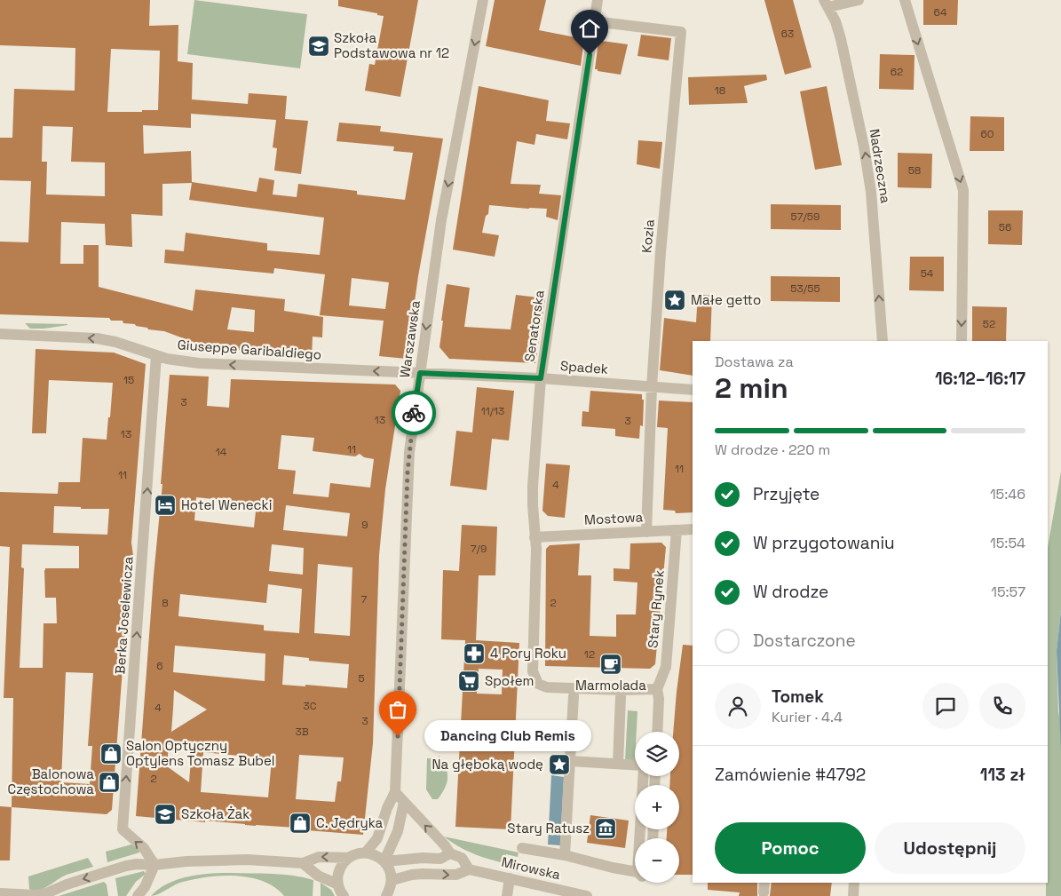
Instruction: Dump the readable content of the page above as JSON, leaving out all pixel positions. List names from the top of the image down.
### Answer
{
  "streets": {
    "street": [
      "Nadrzeczna",
      "Kozia",
      "Senatorska",
      "Warszawska",
      "Giuseppe Garibaldiego",
      "Spadek",
      "Mostowa",
      "Stary Rynek",
      "Berka Joselewicza",
      "Mirowska"
    ]
  },
  "crossings": [
    ["Kozia", "Senatorska"],
    ["Kozia", "Spadek"],
    ["Kozia", "Mostowa"],
    ["Senatorska", "Spadek"],
    ["Senatorska", "Mostowa"],
    ["Senatorska", "Stary Rynek"],
    ["Warszawska", "Giuseppe Garibaldiego"],
    ["Warszawska", "Spadek"],
    ["Giuseppe Garibaldiego", "Spadek"],
    ["Giuseppe Garibaldiego", "Berka Joselewicza"],
    ["Mostowa", "Stary Rynek"]
  ],
  "one_way": ["Warszawska", "Giuseppe Garibaldiego", "Berka Joselewicza"],
  "places": {
    "school or university": ["Szkoła Podstawowa nr 12", "Szkoła Żak"],
    "place": ["Małe getto", "Na głęboką wodę"],
    "hotel": ["Hotel Wenecki"],
    "pharmacy": ["4 Pory Roku"],
    "cafe": ["Marmolada"],
    "supermarket": ["Społem"],
    "other": ["Dancing Club Remis"],
    "shop": ["Salon Optyczny Optylens Tomasz Bubel", "Balonowa Częstochowa", "C. Jędryka"],
    "museum": ["Stary Ratusz"]
  },
  "house_numbers": [
    "64",
    "63",
    "62",
    "18",
    "60",
    "58",
    "57/59",
    "56",
    "54",
    "53/55",
    "52",
    "15",
    "3",
    "11/13",
    "13",
    "3",
    "13",
    "11",
    "14",
    "11",
    "11",
    "4",
    "9",
    "7/9",
    "7",
    "8",
    "2",
    "12",
    "6",
    "5",
    "3C",
    "4",
    "3",
    "3B",
    "2"
  ],
  "page": {
    "heading": ["2 min", "Dostawa za", "16:12–16:17"],
    "panel": [
      "Tomek",
      "Kurier · 4.4",
      "Zamówienie #4792",
      "113 zł"
    ],
    "bar": "W drodze · 220 m",
    "list": [
      ["Przyjęte", "15:46"],
      ["W przygotowaniu", "15:54"],
      ["W drodze", "15:57"],
      "Dostarczone"
    ],
    "bubble": "Dancing Club Remis",
    "map_buttons": ["+", "−"],
    "buttons": ["Pomoc", "Udostępnij"]
  }
}
